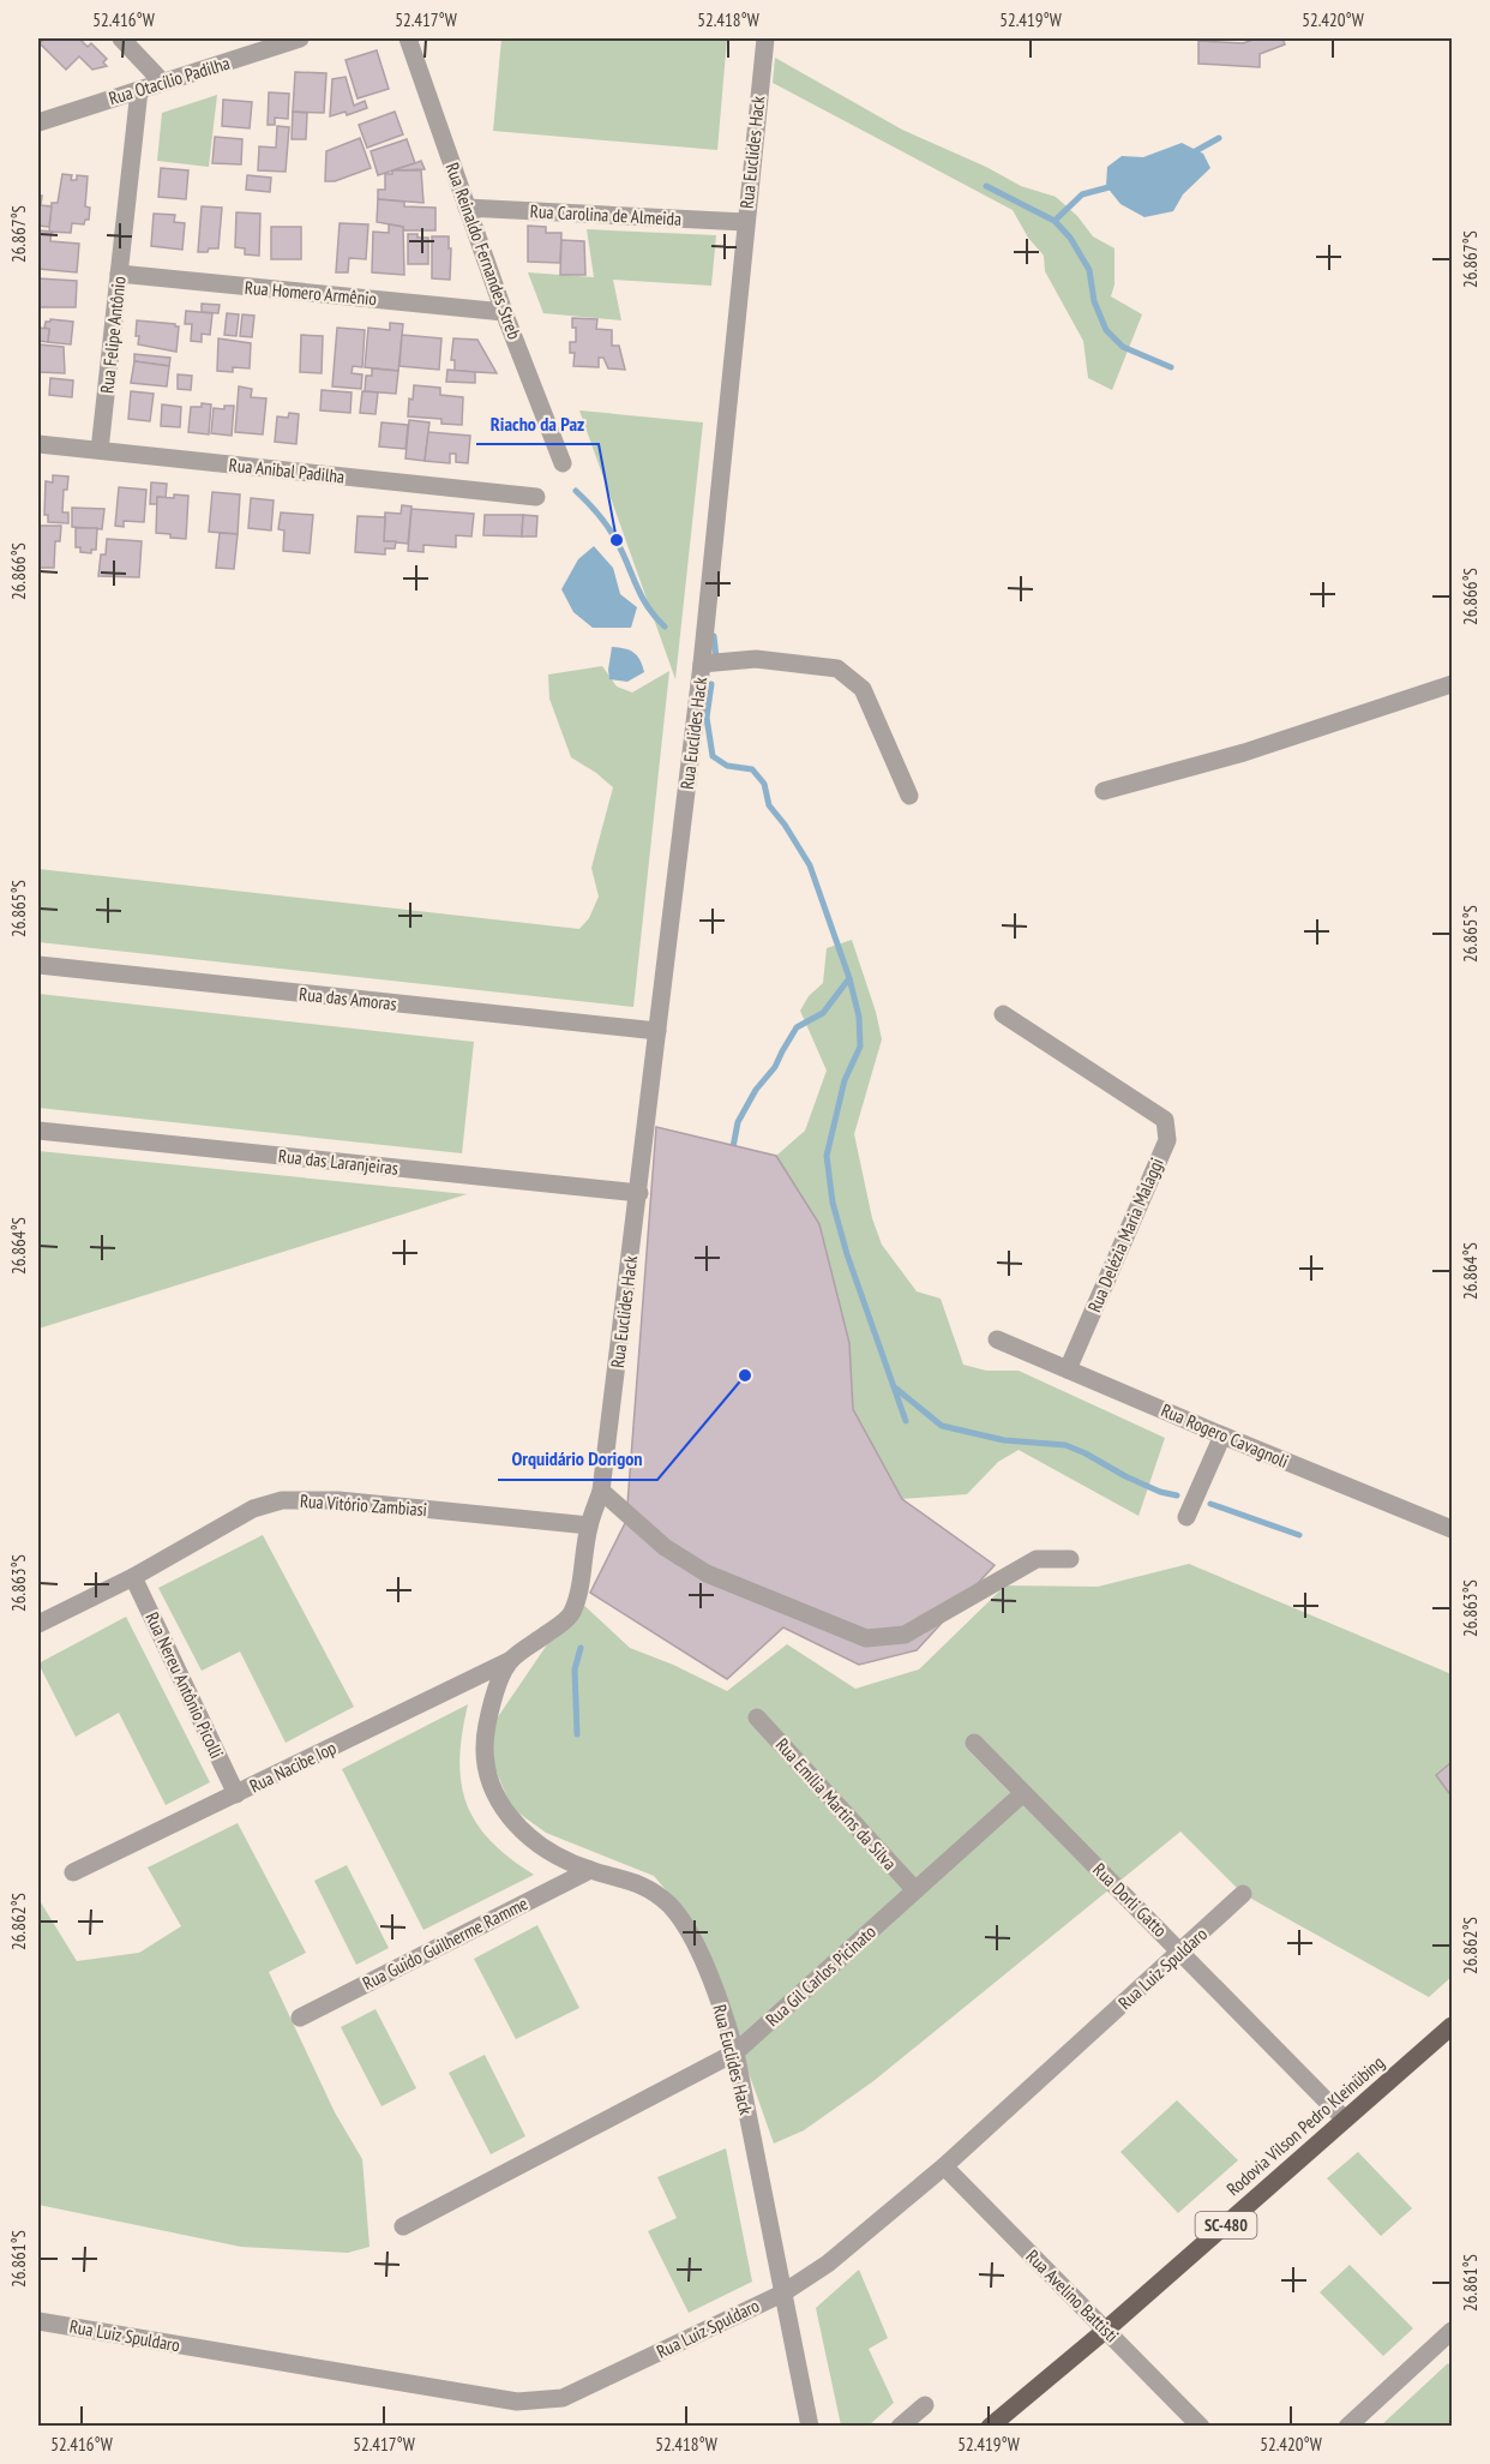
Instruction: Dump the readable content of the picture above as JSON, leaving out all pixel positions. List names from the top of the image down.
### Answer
{
  "streets": {
    "main road": ["Rodovia Vilson Pedro Kleinübing", "SC-480"],
    "street": [
      "Rua Otacílio Padilha",
      "Rua Euclides Hack",
      "Rua Carolina de Almeida",
      "Rua Reinaldo Fernandes Streb",
      "Rua Homero Armênio",
      "Rua Felipe Antônio",
      "Rua Anibal Padilha",
      "Rua das Amoras",
      "Rua das Laranjeiras",
      "Rua Delézia Maria Malaggi",
      "Rua Rogero Cavagnoli",
      "Rua Vitório Zambiasi",
      "Rua Nereu Antônio Picolli",
      "Rua Nacibe Iop",
      "Rua Emília Martins da Silva",
      "Rua Dorli Gatto",
      "Rua Guido Guilherme Ramme",
      "Rua Luiz Spuldaro",
      "Rua Gil Carlos Picinato",
      "Rua Avelino Battisti"
    ]
  },
  "crossings": [
    ["Rua Otacílio Padilha", "Rua Felipe Antônio"],
    ["Rua Euclides Hack", "Rua Carolina de Almeida"],
    ["Rua Euclides Hack", "Rua das Amoras"],
    ["Rua Euclides Hack", "Rua das Laranjeiras"],
    ["Rua Euclides Hack", "Rua Vitório Zambiasi"],
    ["Rua Euclides Hack", "Rua Nacibe Iop"],
    ["Rua Euclides Hack", "Rua Guido Guilherme Ramme"],
    ["Rua Euclides Hack", "Rua Luiz Spuldaro"],
    ["Rua Euclides Hack", "Rua Gil Carlos Picinato"],
    ["Rua Carolina de Almeida", "Rua Reinaldo Fernandes Streb"],
    ["Rua Reinaldo Fernandes Streb", "Rua Homero Armênio"],
    ["Rua Homero Armênio", "Rua Felipe Antônio"],
    ["Rua Felipe Antônio", "Rua Anibal Padilha"],
    ["Rua Delézia Maria Malaggi", "Rua Rogero Cavagnoli"],
    ["Rua Vitório Zambiasi", "Rua Nereu Antônio Picolli"],
    ["Rua Nereu Antônio Picolli", "Rua Nacibe Iop"],
    ["Rua Emília Martins da Silva", "Rua Gil Carlos Picinato"],
    ["Rua Dorli Gatto", "Rua Luiz Spuldaro"],
    ["Rua Dorli Gatto", "Rua Gil Carlos Picinato"],
    ["Rua Dorli Gatto", "Rodovia Vilson Pedro Kleinübing"],
    ["Rua Luiz Spuldaro", "Rua Avelino Battisti"],
    ["Rodovia Vilson Pedro Kleinübing", "Rua Avelino Battisti"]
  ],
  "places": ["Riacho da Paz", "Orquidário Dorigon"],
  "coordinates": [
    "52.416°W",
    "52.417°W",
    "52.418°W",
    "52.419°W",
    "52.420°W",
    "26.867°S",
    "26.866°S",
    "26.865°S",
    "26.864°S",
    "26.863°S",
    "26.862°S",
    "26.861°S"
  ]
}
